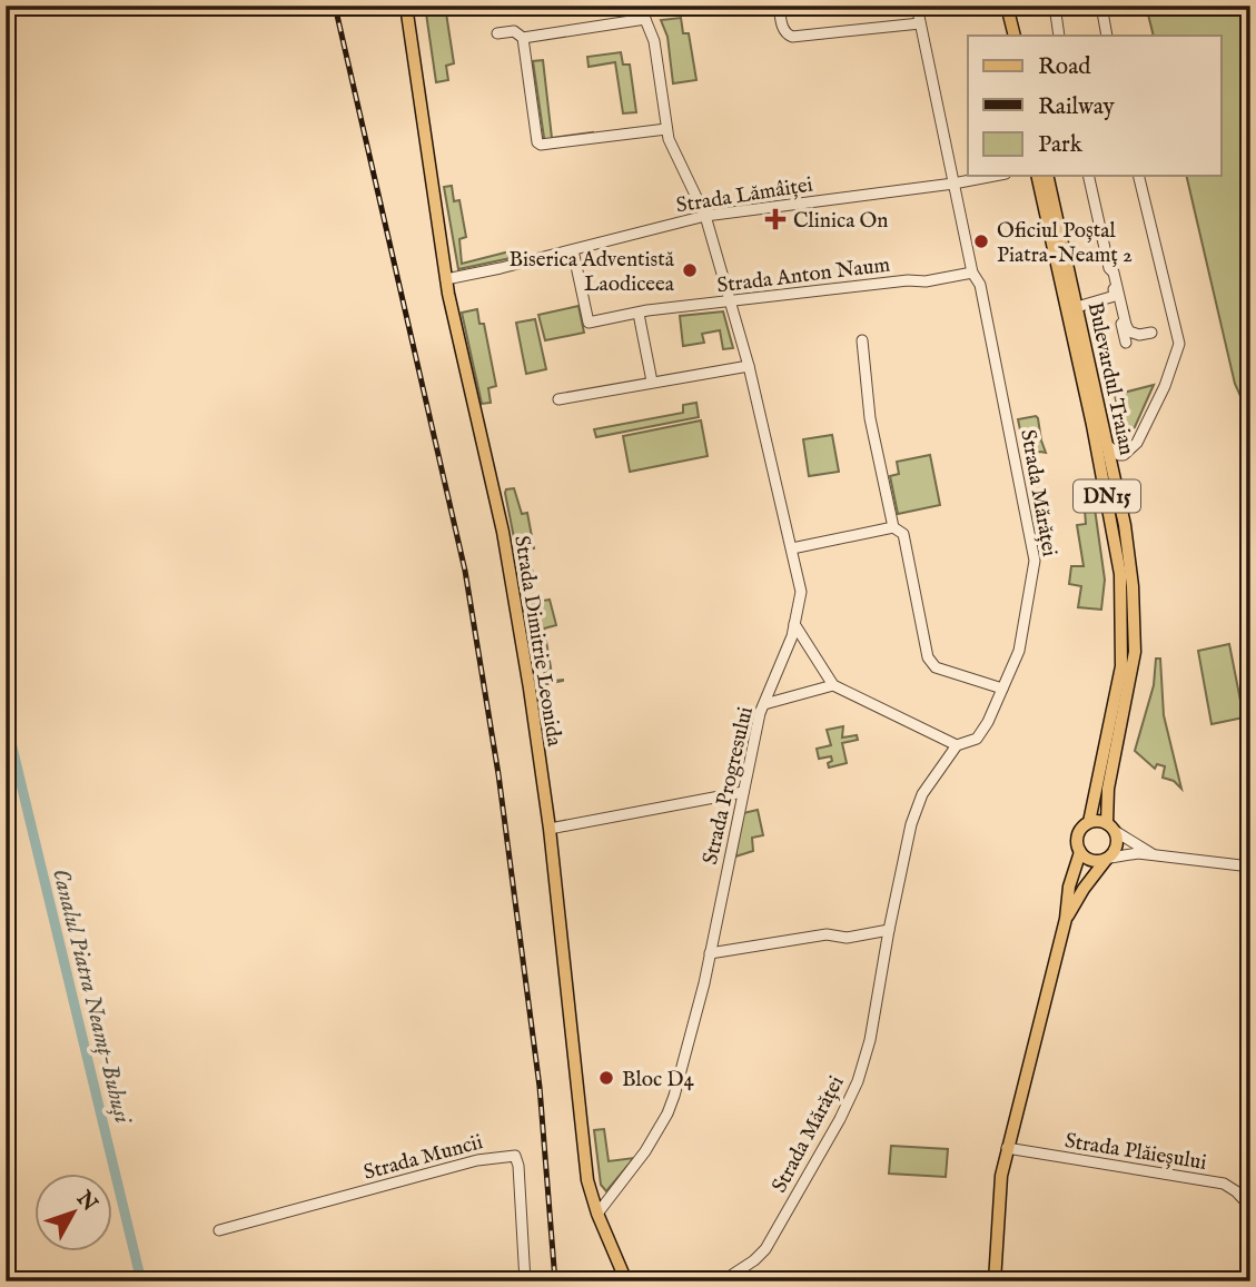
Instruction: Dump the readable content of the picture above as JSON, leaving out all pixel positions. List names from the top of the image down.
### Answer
{
  "streets": {
    "main road": ["Bulevardul Traian", "DN15", "Strada Dimitrie Leonida"],
    "street": [
      "Strada Lămâiței",
      "Strada Anton Naum",
      "Strada Mărăței",
      "Strada Progresului",
      "Strada Plăieșului",
      "Strada Muncii"
    ]
  },
  "crossings": [
    ["Strada Lămâiței", "Strada Anton Naum"],
    ["Strada Lămâiței", "Strada Mărăței"],
    ["Strada Lămâiței", "Strada Dimitrie Leonida"],
    ["Strada Lămâiței", "Strada Progresului"],
    ["Strada Anton Naum", "Strada Mărăței"],
    ["Strada Anton Naum", "Strada Progresului"],
    ["Bulevardul Traian", "DN15"],
    ["DN15", "Strada Plăieșului"],
    ["Strada Dimitrie Leonida", "Strada Progresului"]
  ],
  "water": ["Canalul Piatra Neamț-Buhuși"],
  "places": {
    "health": ["Clinica On"],
    "other": ["Oficiul Poștal Piatra-Neamț 2", "Biserica Adventistă Laodiceea", "Bloc D4"]
  },
  "legend": ["Road", "Railway", "Park"],
  "north": "top right"
}
